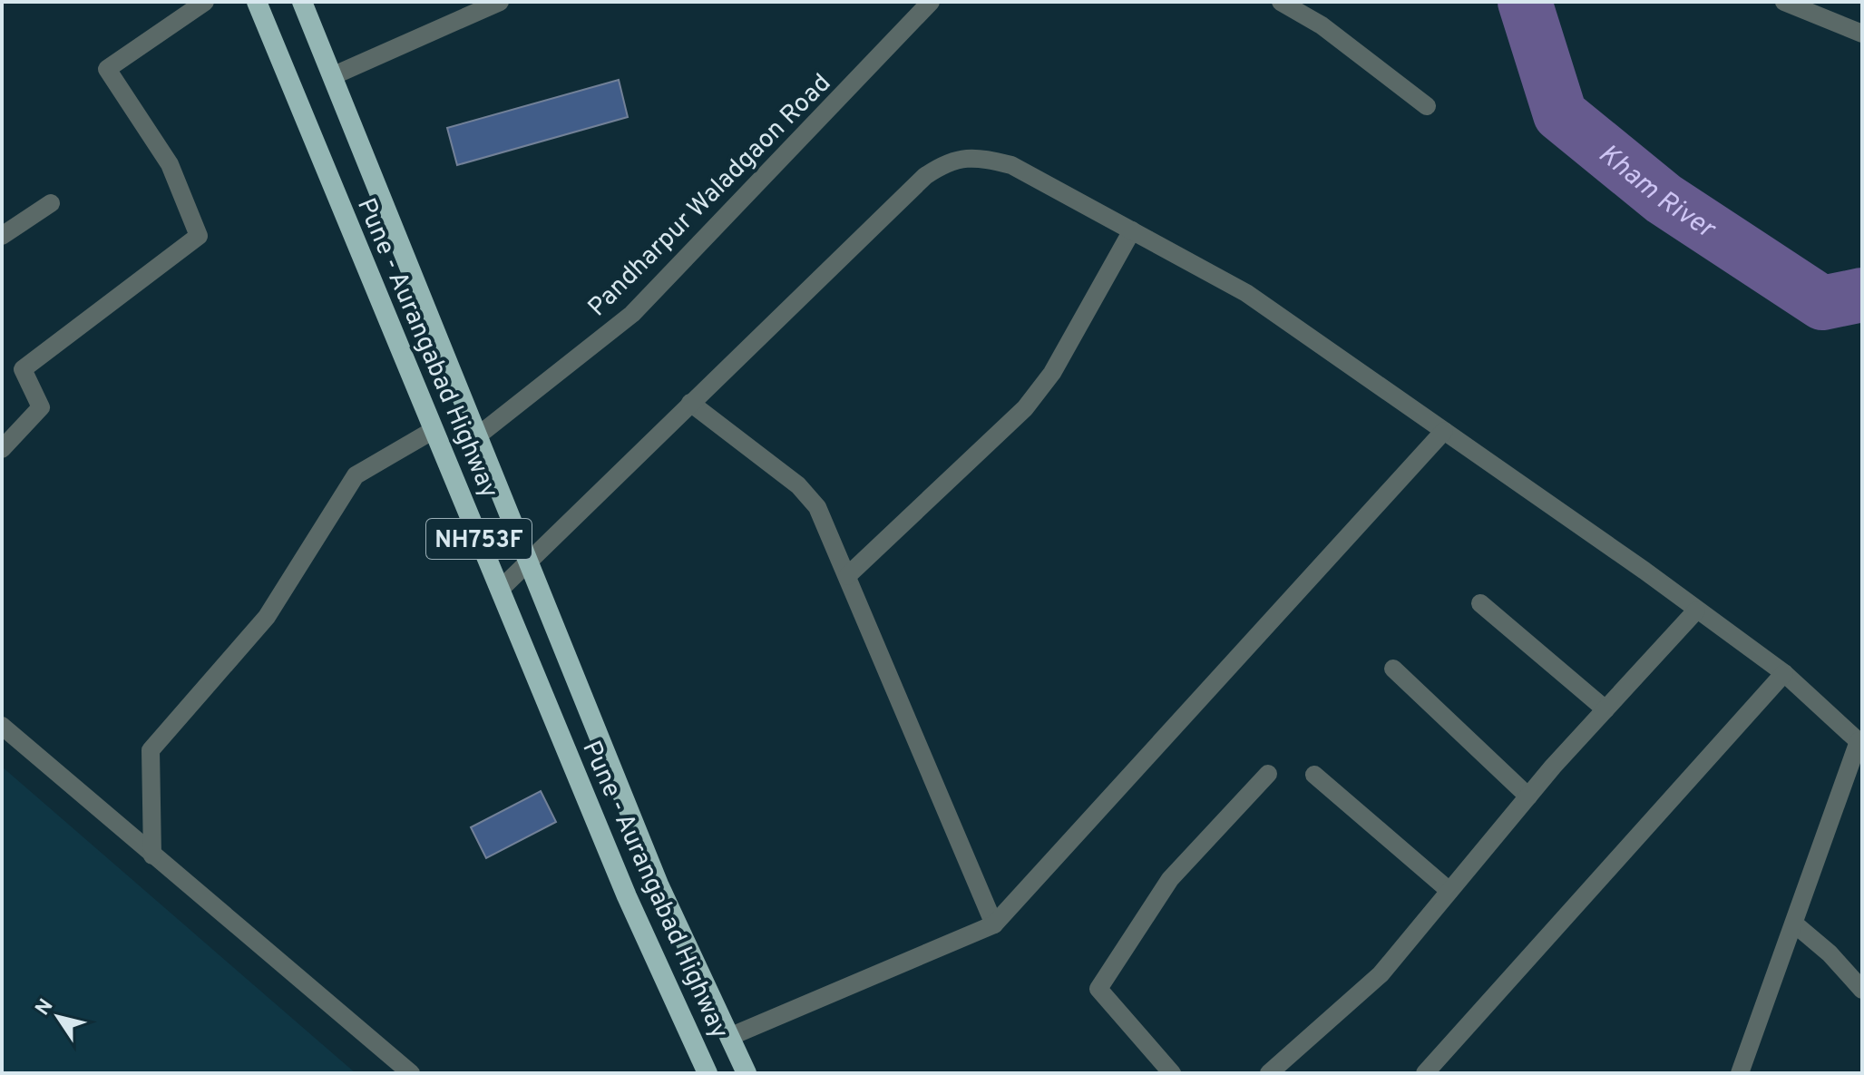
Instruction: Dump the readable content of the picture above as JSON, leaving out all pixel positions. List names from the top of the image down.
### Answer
{
  "streets": {
    "highway": ["Pune - Aurangabad Highway", "NH753F"],
    "street": ["Pandharpur Waladgaon Road"]
  },
  "crossings": [
    ["Pandharpur Waladgaon Road", "NH753F"]
  ],
  "water": ["Kham River"],
  "north": "top left"
}
